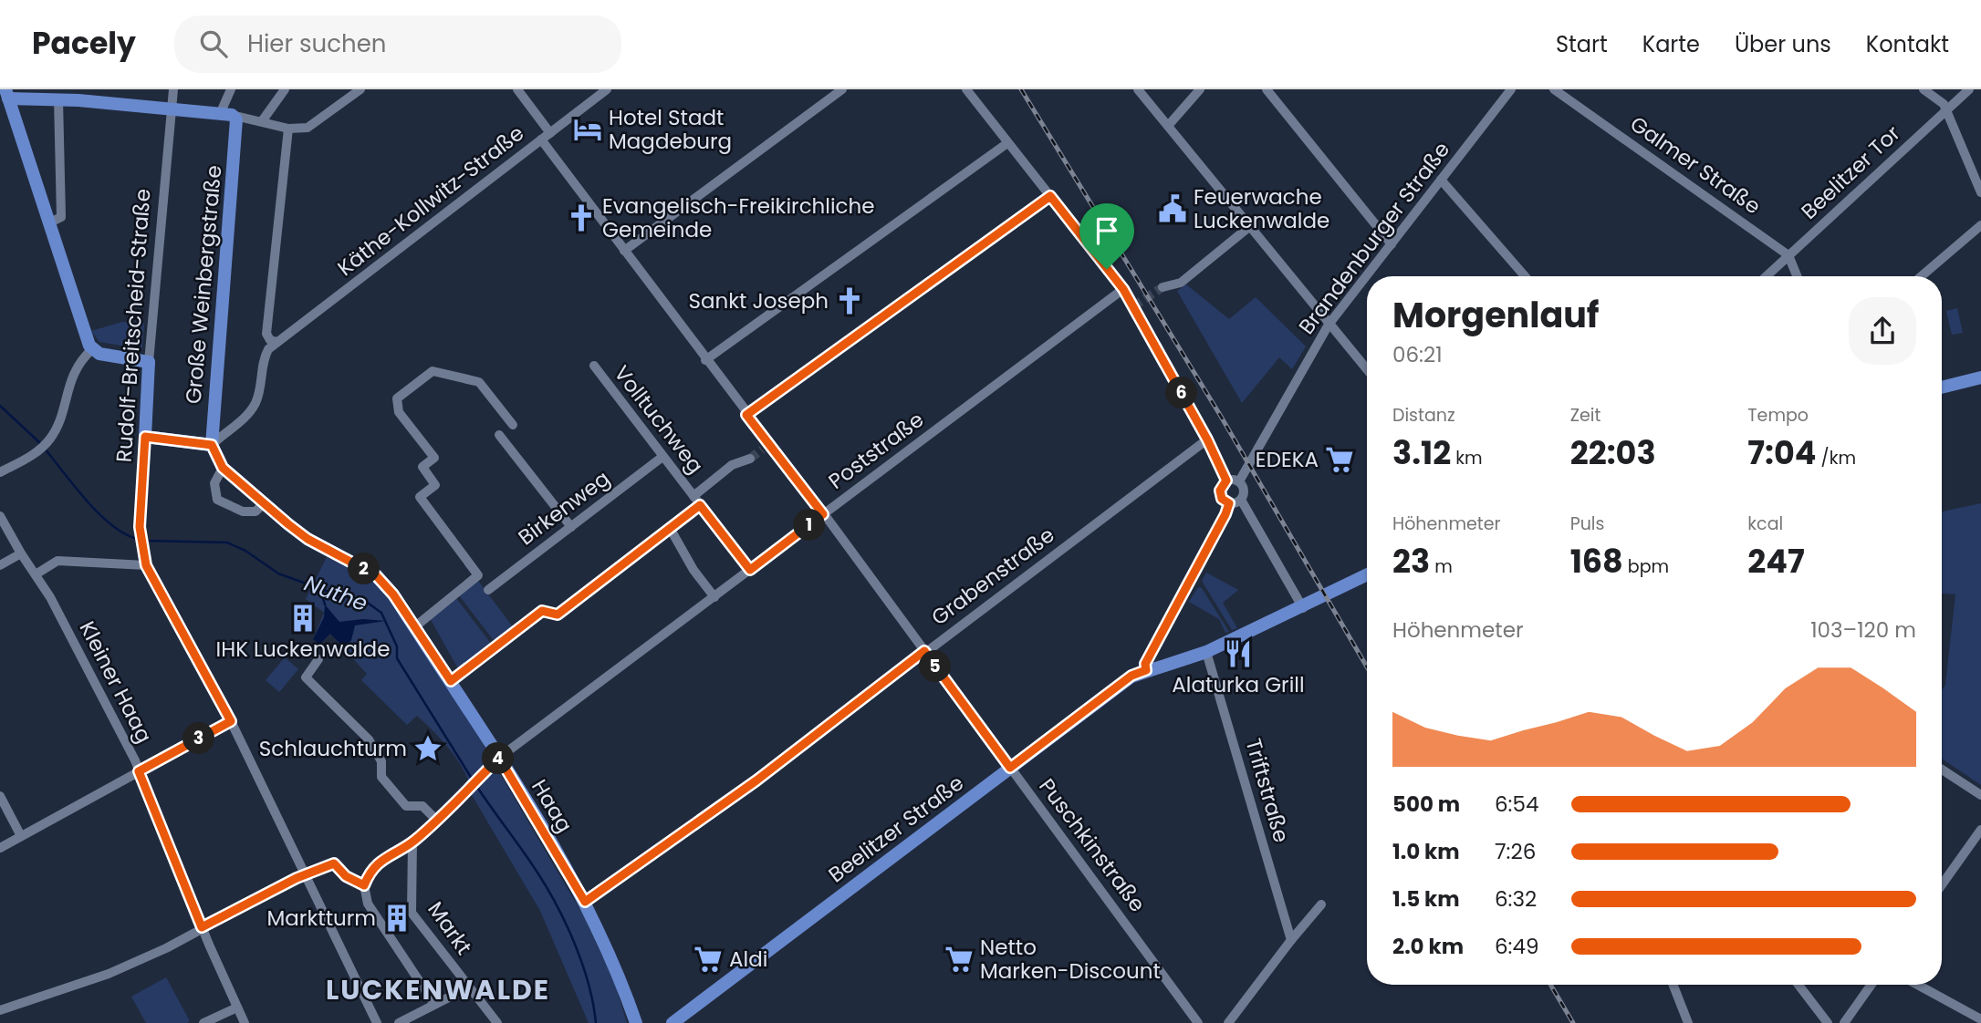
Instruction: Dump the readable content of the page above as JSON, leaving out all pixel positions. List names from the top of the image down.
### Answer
{
  "streets": {
    "main road": [
      "Große Weinbergstraße",
      "Rudolf-Breitscheid-Straße",
      "Haag",
      "Beelitzer Straße"
    ],
    "street": [
      "Galmer Straße",
      "Beelitzer Tor",
      "Käthe-Kollwitz-Straße",
      "Brandenburger Straße",
      "Volltuchweg",
      "Poststraße",
      "Birkenweg",
      "Grabenstraße",
      "Kleiner Haag",
      "Triftstraße",
      "Puschkinstraße",
      "Markt"
    ]
  },
  "crossings": [
    ["Galmer Straße", "Beelitzer Tor"],
    ["Käthe-Kollwitz-Straße", "Puschkinstraße"],
    ["Große Weinbergstraße", "Haag"],
    ["Volltuchweg", "Poststraße"],
    ["Volltuchweg", "Birkenweg"],
    ["Volltuchweg", "Haag"],
    ["Poststraße", "Haag"],
    ["Poststraße", "Puschkinstraße"],
    ["Grabenstraße", "Haag"],
    ["Grabenstraße", "Puschkinstraße"],
    ["Triftstraße", "Beelitzer Straße"],
    ["Beelitzer Straße", "Puschkinstraße"]
  ],
  "districts": ["LUCKENWALDE"],
  "water": ["Nuthe"],
  "places": {
    "hotel": ["Hotel Stadt Magdeburg"],
    "public building": ["Feuerwache Luckenwalde"],
    "church": ["Evangelisch-Freikirchliche Gemeinde", "Sankt Joseph"],
    "supermarket": ["EDEKA", "Aldi", "Netto Marken-Discount"],
    "building": ["IHK Luckenwalde", "Marktturm"],
    "restaurant": ["Alaturka Grill"],
    "place": ["Schlauchturm"]
  },
  "page": {
    "header": "Pacely",
    "search": "Hier suchen",
    "nav": [
      "Start",
      "Karte",
      "Über uns",
      "Kontakt"
    ],
    "heading": ["Morgenlauf", "06:21"],
    "pins": [
      "6",
      "1",
      "2",
      "5",
      "3",
      "4"
    ],
    "stats": [
      ["Distanz", "3.12 km"],
      ["Zeit", "22:03"],
      ["Tempo", "7:04 /km"],
      ["Höhenmeter", "23 m"],
      ["Puls", "168 bpm"],
      ["kcal", "247"]
    ],
    "chart": ["Höhenmeter", "103–120 m"],
    "list": [
      {
        "name": "500 m",
        "note": "6:54"
      },
      {
        "name": "1.0 km",
        "note": "7:26"
      },
      {
        "name": "1.5 km",
        "note": "6:32"
      },
      {
        "name": "2.0 km",
        "note": "6:49"
      }
    ]
  }
}
